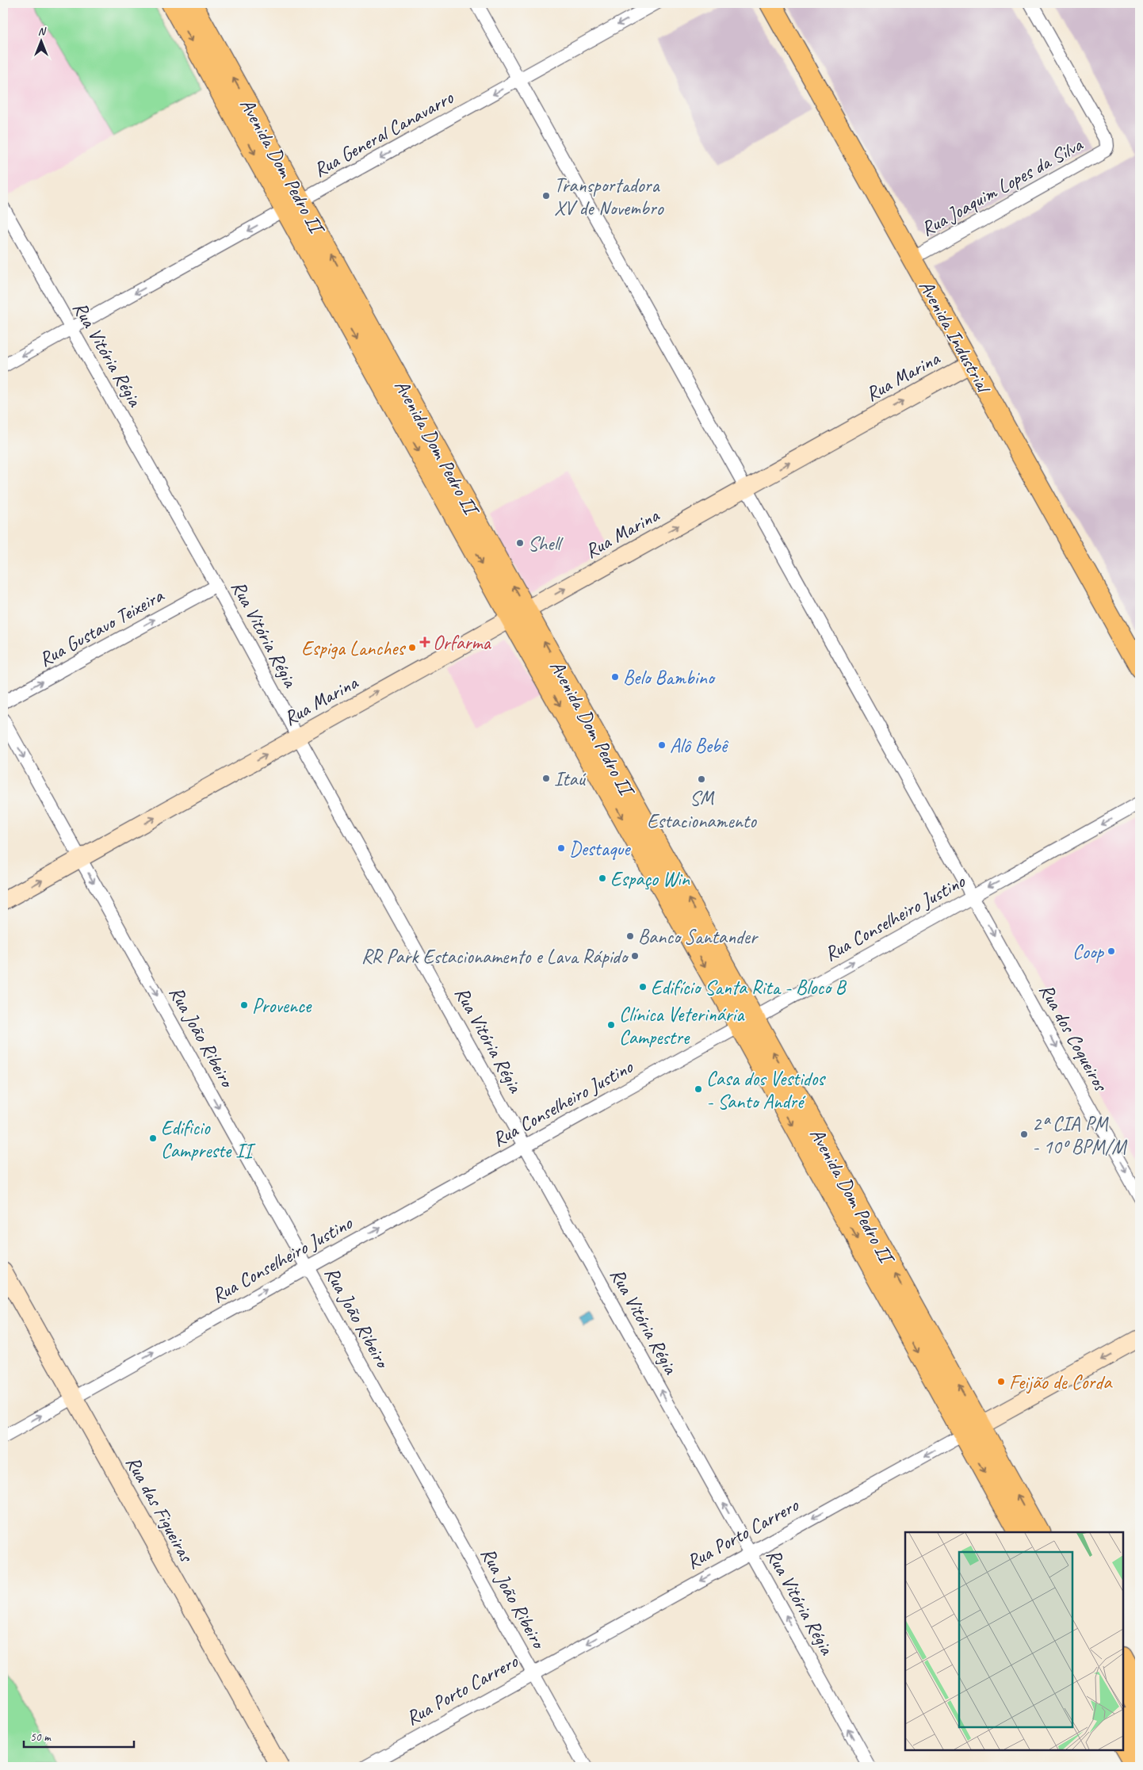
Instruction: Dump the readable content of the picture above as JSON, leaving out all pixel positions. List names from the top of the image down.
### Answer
{
  "streets": {
    "main road": ["Avenida Dom Pedro II", "Avenida Industrial"],
    "street": [
      "Rua General Canavarro",
      "Rua Joaquim Lopes da Silva",
      "Rua Vitória Régia",
      "Rua Marina",
      "Rua Gustavo Teixeira",
      "Rua Conselheiro Justino",
      "Rua João Ribeiro",
      "Rua dos Coqueiros",
      "Rua das Figueiras",
      "Rua Porto Carrero"
    ]
  },
  "crossings": [
    ["Rua General Canavarro", "Avenida Dom Pedro II"],
    ["Rua General Canavarro", "Rua Vitória Régia"],
    ["Rua General Canavarro", "Rua dos Coqueiros"],
    ["Avenida Dom Pedro II", "Rua Marina"],
    ["Avenida Dom Pedro II", "Rua Conselheiro Justino"],
    ["Avenida Dom Pedro II", "Rua Porto Carrero"],
    ["Rua Joaquim Lopes da Silva", "Avenida Industrial"],
    ["Avenida Industrial", "Rua Marina"],
    ["Rua Vitória Régia", "Rua Marina"],
    ["Rua Vitória Régia", "Rua Gustavo Teixeira"],
    ["Rua Vitória Régia", "Rua Conselheiro Justino"],
    ["Rua Vitória Régia", "Rua Porto Carrero"],
    ["Rua Marina", "Rua João Ribeiro"],
    ["Rua Marina", "Rua dos Coqueiros"],
    ["Rua Conselheiro Justino", "Rua João Ribeiro"],
    ["Rua Conselheiro Justino", "Rua dos Coqueiros"],
    ["Rua Conselheiro Justino", "Rua das Figueiras"],
    ["Rua João Ribeiro", "Rua Porto Carrero"]
  ],
  "one_way": [
    "Rua General Canavarro",
    "Rua Vitória Régia",
    "Rua Marina",
    "Rua Gustavo Teixeira",
    "Rua João Ribeiro",
    "Rua Porto Carrero"
  ],
  "places": {
    "other": [
      "Transportadora XV de Novembro",
      "Shell",
      "Espiga Lanches",
      "Belo Bambino",
      "Alô Bebê",
      "Itaú",
      "SM Estacionamento",
      "Destaque",
      "Espaço Win",
      "Banco Santander",
      "Coop",
      "RR Park Estacionamento e Lava Rápido",
      "Edifício Santa Rita - Bloco B",
      "Provence",
      "Clínica Veterinária Campestre",
      "Casa dos Vestidos - Santo André",
      "2ª CIA PM - 10º BPM/M",
      "Edificio Campreste II",
      "Feijão de Corda"
    ],
    "health": ["Orfarma"]
  },
  "scale_bar": "50 m",
  "north": "top"
}
